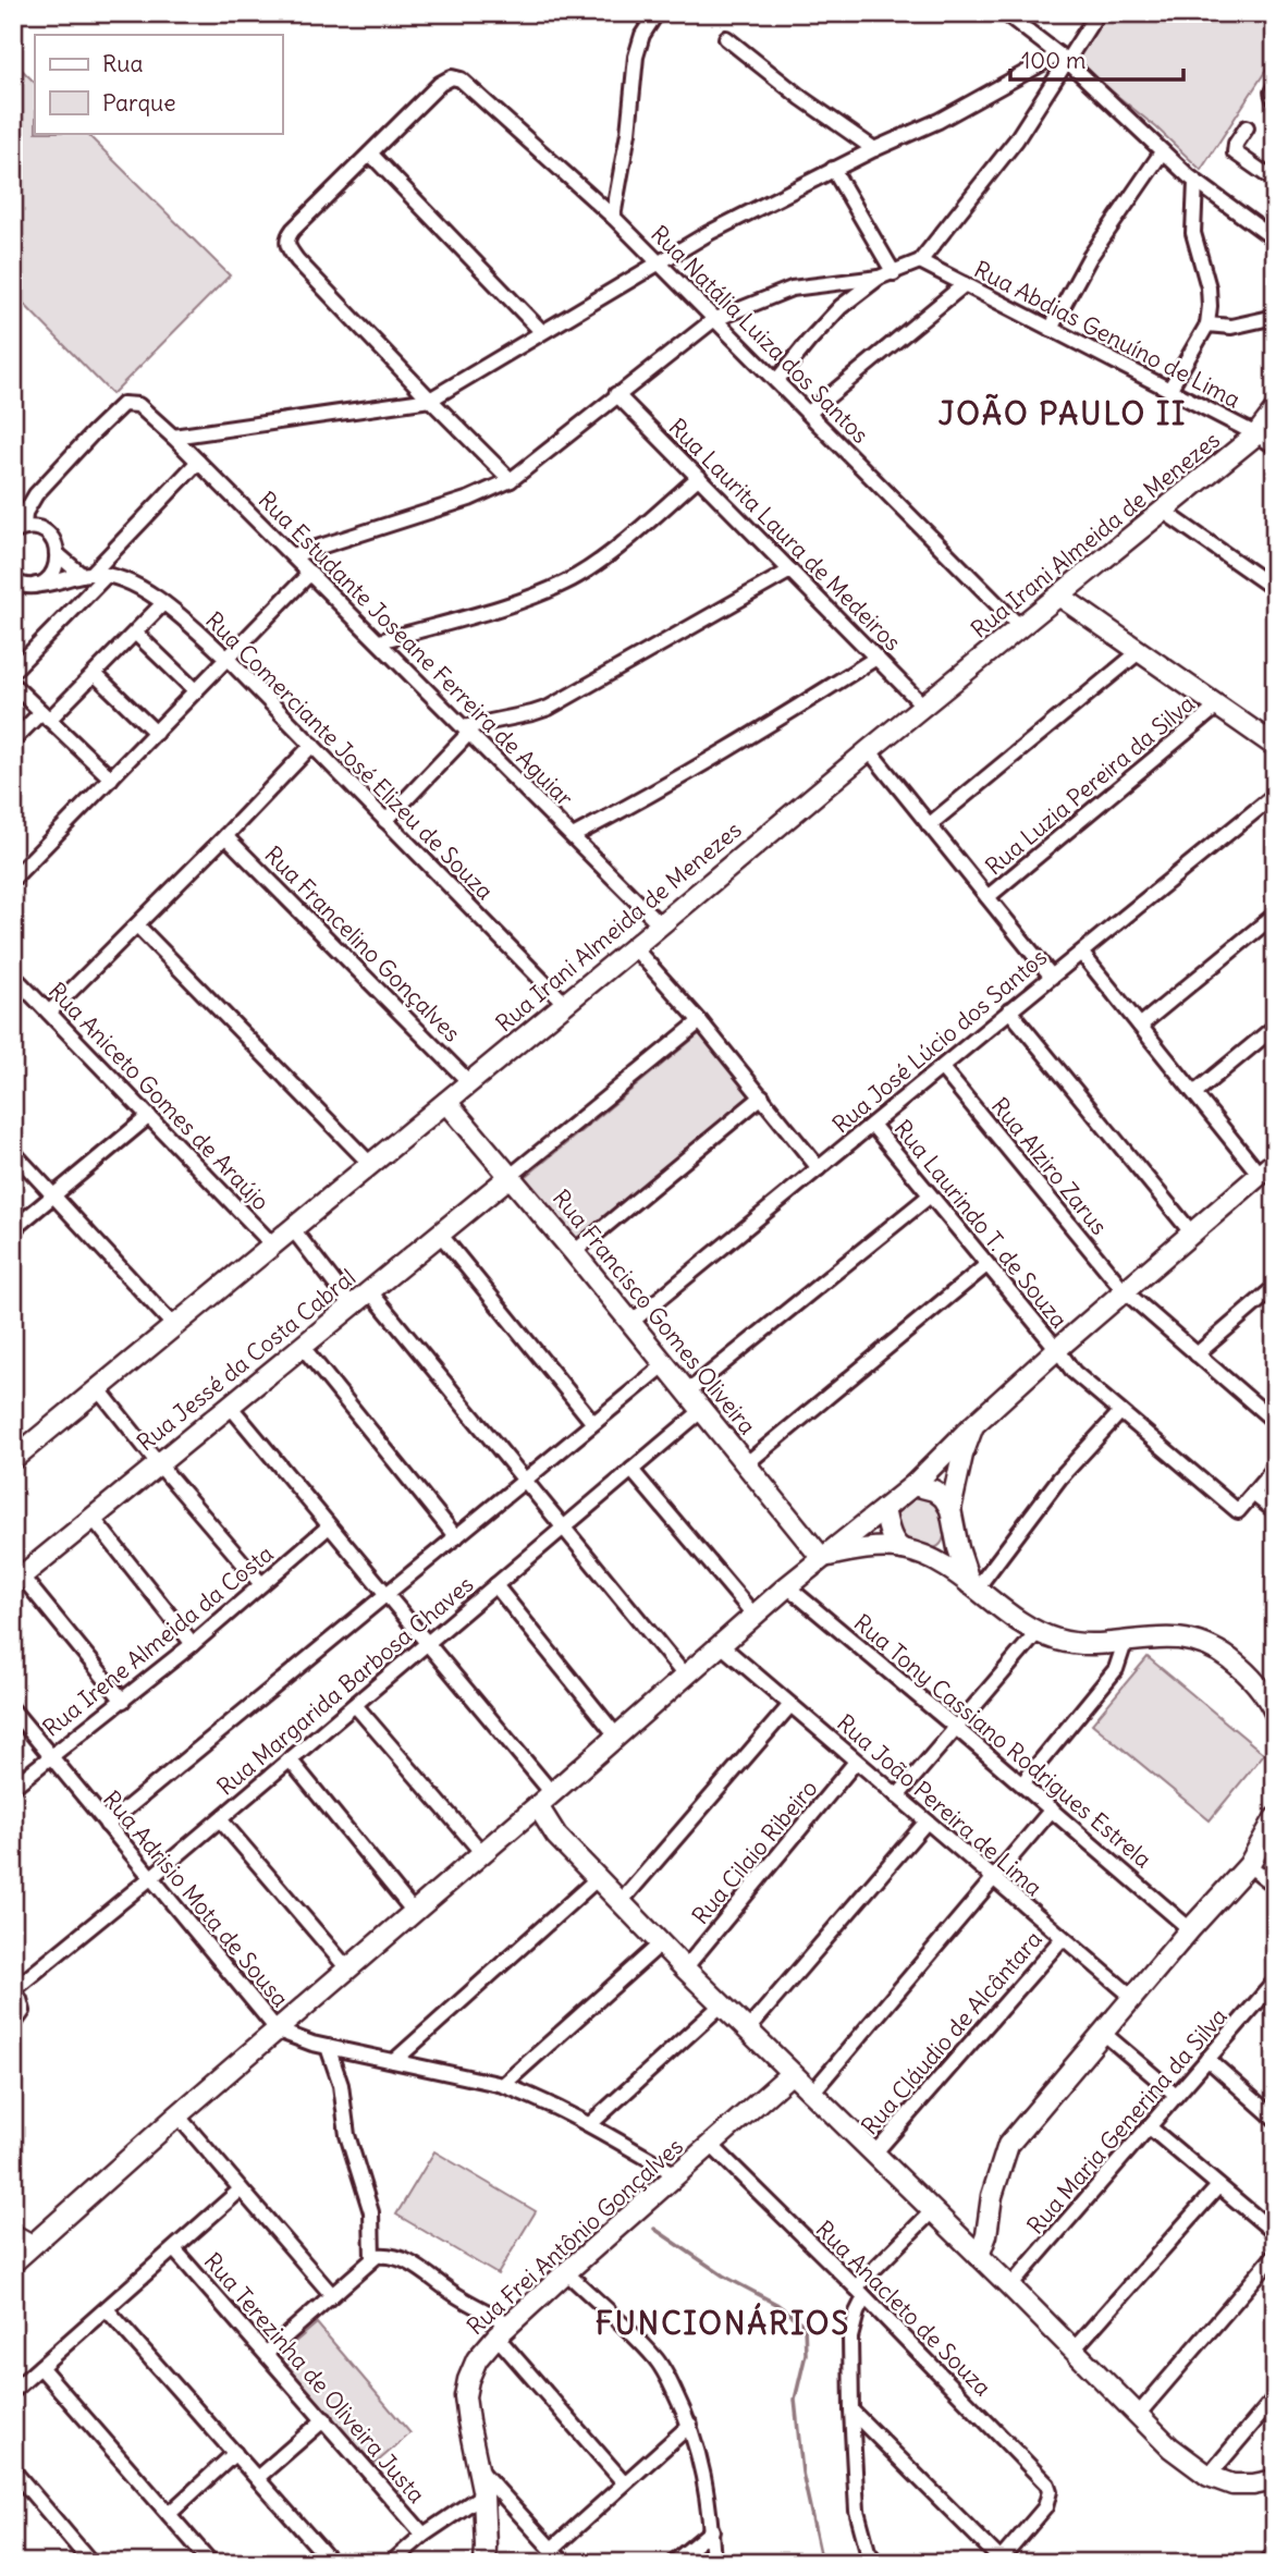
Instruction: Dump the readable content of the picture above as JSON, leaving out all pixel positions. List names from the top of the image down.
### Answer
{
  "streets": {
    "street": [
      "Rua Natália Luiza dos Santos",
      "Rua Abdias Genuíno de Lima",
      "Rua Laurita Laura de Medeiros",
      "Rua Irani Almeida de Menezes",
      "Rua Estudante Joseane Ferreira de Aguiar",
      "Rua Comerciante José Elizeu de Souza",
      "Rua Luzia Pereira da Silva",
      "Rua Francelino Gonçalves",
      "Rua José Lúcio dos Santos",
      "Rua Aniceto Gomes de Araújo",
      "Rua Alziro Zarus",
      "Rua Laurindo T. de Souza",
      "Rua Francisco Gomes Oliveira",
      "Rua Jessé da Costa Cabral",
      "Rua Irene Almeida da Costa",
      "Rua Margarida Barbosa Chaves",
      "Rua Tony Cassiano Rodrigues Estrela",
      "Rua João Pereira de Lima",
      "Rua Cilaio Ribeiro",
      "Rua Adrisio Mota de Sousa",
      "Rua Cláudio de Alcântara",
      "Rua Maria Generina da Silva",
      "Rua Frei Antônio Gonçalves",
      "Rua Anacleto de Souza",
      "Rua Terezinha de Oliveira Justa"
    ]
  },
  "crossings": [
    ["Rua Natália Luiza dos Santos", "Rua Irani Almeida de Menezes"],
    ["Rua Abdias Genuíno de Lima", "Rua Irani Almeida de Menezes"],
    ["Rua Laurita Laura de Medeiros", "Rua Irani Almeida de Menezes"],
    ["Rua Irani Almeida de Menezes", "Rua Estudante Joseane Ferreira de Aguiar"],
    ["Rua Irani Almeida de Menezes", "Rua Comerciante José Elizeu de Souza"],
    ["Rua Irani Almeida de Menezes", "Rua Francelino Gonçalves"],
    ["Rua Irani Almeida de Menezes", "Rua Aniceto Gomes de Araújo"],
    ["Rua Irani Almeida de Menezes", "Rua Francisco Gomes Oliveira"],
    ["Rua Estudante Joseane Ferreira de Aguiar", "Rua Comerciante José Elizeu de Souza"],
    ["Rua José Lúcio dos Santos", "Rua Alziro Zarus"],
    ["Rua José Lúcio dos Santos", "Rua Laurindo T. de Souza"],
    ["Rua José Lúcio dos Santos", "Rua Francisco Gomes Oliveira"],
    ["Rua Francisco Gomes Oliveira", "Rua Jessé da Costa Cabral"],
    ["Rua Francisco Gomes Oliveira", "Rua Margarida Barbosa Chaves"],
    ["Rua Irene Almeida da Costa", "Rua Adrisio Mota de Sousa"],
    ["Rua Margarida Barbosa Chaves", "Rua Adrisio Mota de Sousa"],
    ["Rua João Pereira de Lima", "Rua Cilaio Ribeiro"],
    ["Rua João Pereira de Lima", "Rua Cláudio de Alcântara"],
    ["Rua Adrisio Mota de Sousa", "Rua Frei Antônio Gonçalves"],
    ["Rua Frei Antônio Gonçalves", "Rua Anacleto de Souza"]
  ],
  "districts": ["JOÃO PAULO II", "FUNCIONÁRIOS"],
  "legend": ["Rua", "Parque"],
  "scale_bar": "100 m"
}
